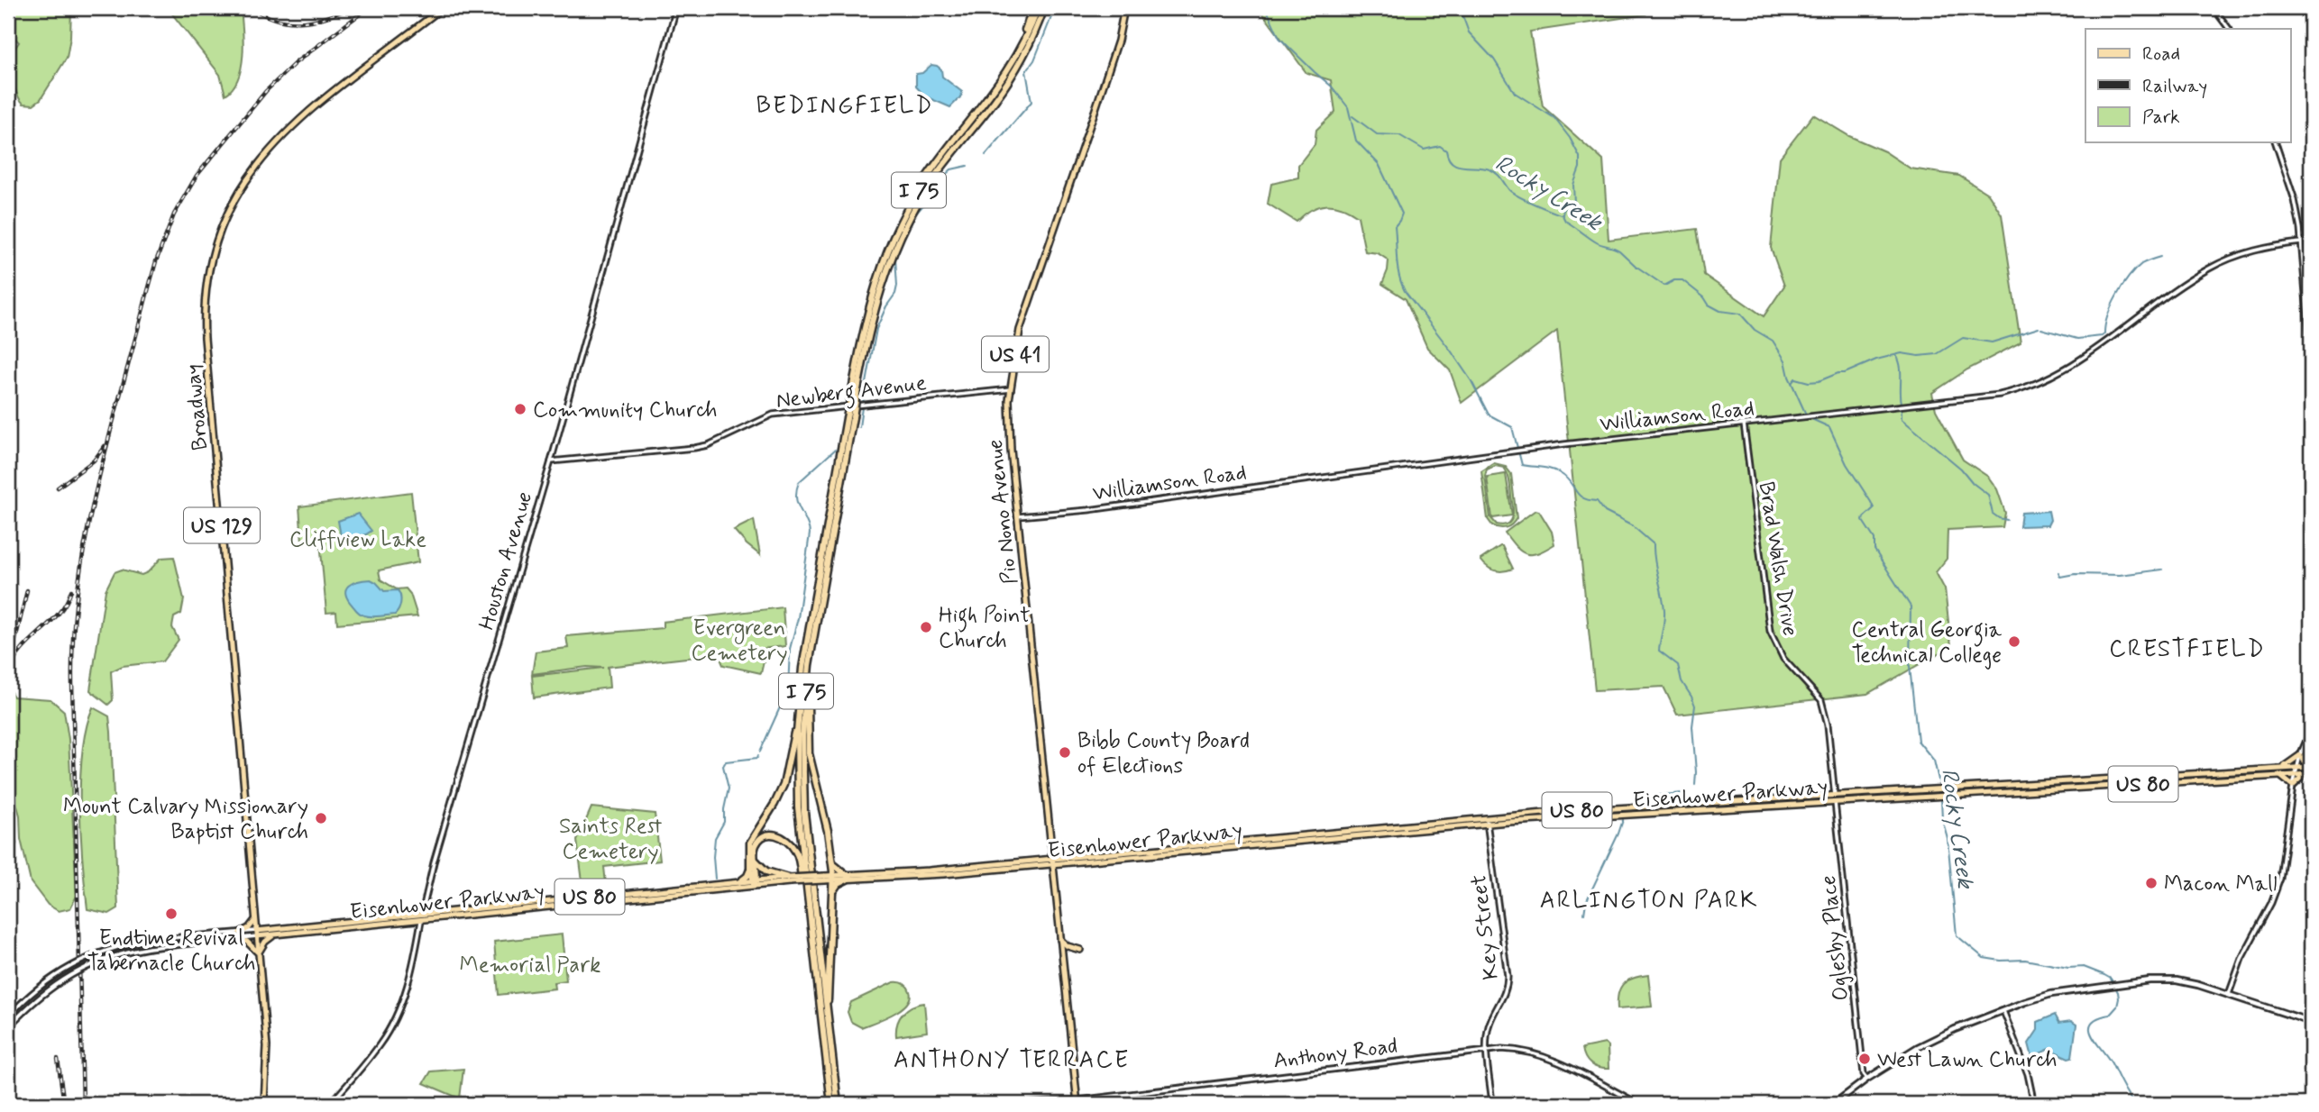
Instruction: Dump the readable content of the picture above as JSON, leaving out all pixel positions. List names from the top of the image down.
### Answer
{
  "streets": {
    "highway": ["I 75"],
    "main road": [
      "US 41",
      "Broadway",
      "Pio Nono Avenue",
      "US 129",
      "US 80",
      "Eisenhower Parkway"
    ],
    "street": [
      "Newberg Avenue",
      "Williamson Road",
      "Brad Walsh Drive",
      "Houston Avenue",
      "Key Street",
      "Oglesby Place",
      "Anthony Road"
    ]
  },
  "crossings": [
    ["Newberg Avenue", "Pio Nono Avenue"],
    ["Newberg Avenue", "Houston Avenue"],
    ["Broadway", "US 129"],
    ["Williamson Road", "Pio Nono Avenue"],
    ["Williamson Road", "Brad Walsh Drive"],
    ["Pio Nono Avenue", "Eisenhower Parkway"],
    ["Pio Nono Avenue", "Anthony Road"],
    ["US 129", "Eisenhower Parkway"],
    ["Brad Walsh Drive", "Eisenhower Parkway"],
    ["Brad Walsh Drive", "Oglesby Place"],
    ["Houston Avenue", "Eisenhower Parkway"],
    ["Eisenhower Parkway", "Key Street"],
    ["Eisenhower Parkway", "Oglesby Place"],
    ["Key Street", "Anthony Road"]
  ],
  "districts": [
    "BEDINGFIELD",
    "CRESTFIELD",
    "ARLINGTON PARK",
    "ANTHONY TERRACE"
  ],
  "water": ["Rocky Creek"],
  "parks": [
    "Cliffview Lake",
    "Evergreen Cemetery",
    "Saints Rest Cemetery",
    "Memorial Park"
  ],
  "places": [
    "Community Church",
    "High Point Church",
    "Central Georgia Technical College",
    "Bibb County Board of Elections",
    "Mount Calvary Missionary Baptist Church",
    "Macon Mall",
    "Endtime Revival Tabernacle Church",
    "West Lawn Church"
  ],
  "legend": ["Road", "Railway", "Park"]
}
